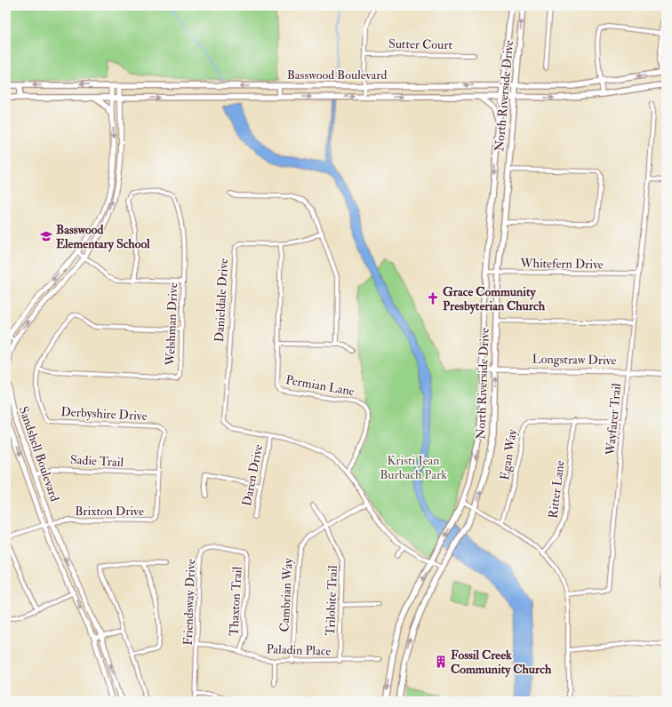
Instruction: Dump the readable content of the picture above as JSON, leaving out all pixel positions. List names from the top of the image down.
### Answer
{
  "streets": {
    "main road": ["Basswood Boulevard", "North Riverside Drive"],
    "street": [
      "Sutter Court",
      "Whitefern Drive",
      "Danieldale Drive",
      "Welshman Drive",
      "Longstraw Drive",
      "Permian Lane",
      "Derbyshire Drive",
      "Wayfarer Trail",
      "Sandshell Boulevard",
      "Egan Way",
      "Sadie Trail",
      "Daren Drive",
      "Ritter Lane",
      "Brixton Drive",
      "Cambrian Way",
      "Trilobite Trail",
      "Thaxton Trail",
      "Friendsway Drive",
      "Paladin Place"
    ]
  },
  "crossings": [
    ["Basswood Boulevard", "North Riverside Drive"],
    ["Basswood Boulevard", "Sandshell Boulevard"],
    ["North Riverside Drive", "Whitefern Drive"],
    ["North Riverside Drive", "Longstraw Drive"],
    ["Whitefern Drive", "Wayfarer Trail"],
    ["Danieldale Drive", "Permian Lane"],
    ["Danieldale Drive", "Daren Drive"],
    ["Welshman Drive", "Derbyshire Drive"],
    ["Longstraw Drive", "Wayfarer Trail"],
    ["Derbyshire Drive", "Sadie Trail"],
    ["Derbyshire Drive", "Brixton Drive"],
    ["Wayfarer Trail", "Egan Way"],
    ["Sandshell Boulevard", "Sadie Trail"],
    ["Sandshell Boulevard", "Brixton Drive"],
    ["Egan Way", "Ritter Lane"],
    ["Cambrian Way", "Trilobite Trail"],
    ["Cambrian Way", "Paladin Place"],
    ["Trilobite Trail", "Paladin Place"],
    ["Thaxton Trail", "Friendsway Drive"],
    ["Thaxton Trail", "Paladin Place"],
    ["Friendsway Drive", "Paladin Place"]
  ],
  "parks": ["Kristi Jean Burbach Park"],
  "places": {
    "school or university": ["Basswood Elementary School"],
    "church": ["Grace Community Presbyterian Church"],
    "building": ["Fossil Creek Community Church"]
  }
}
